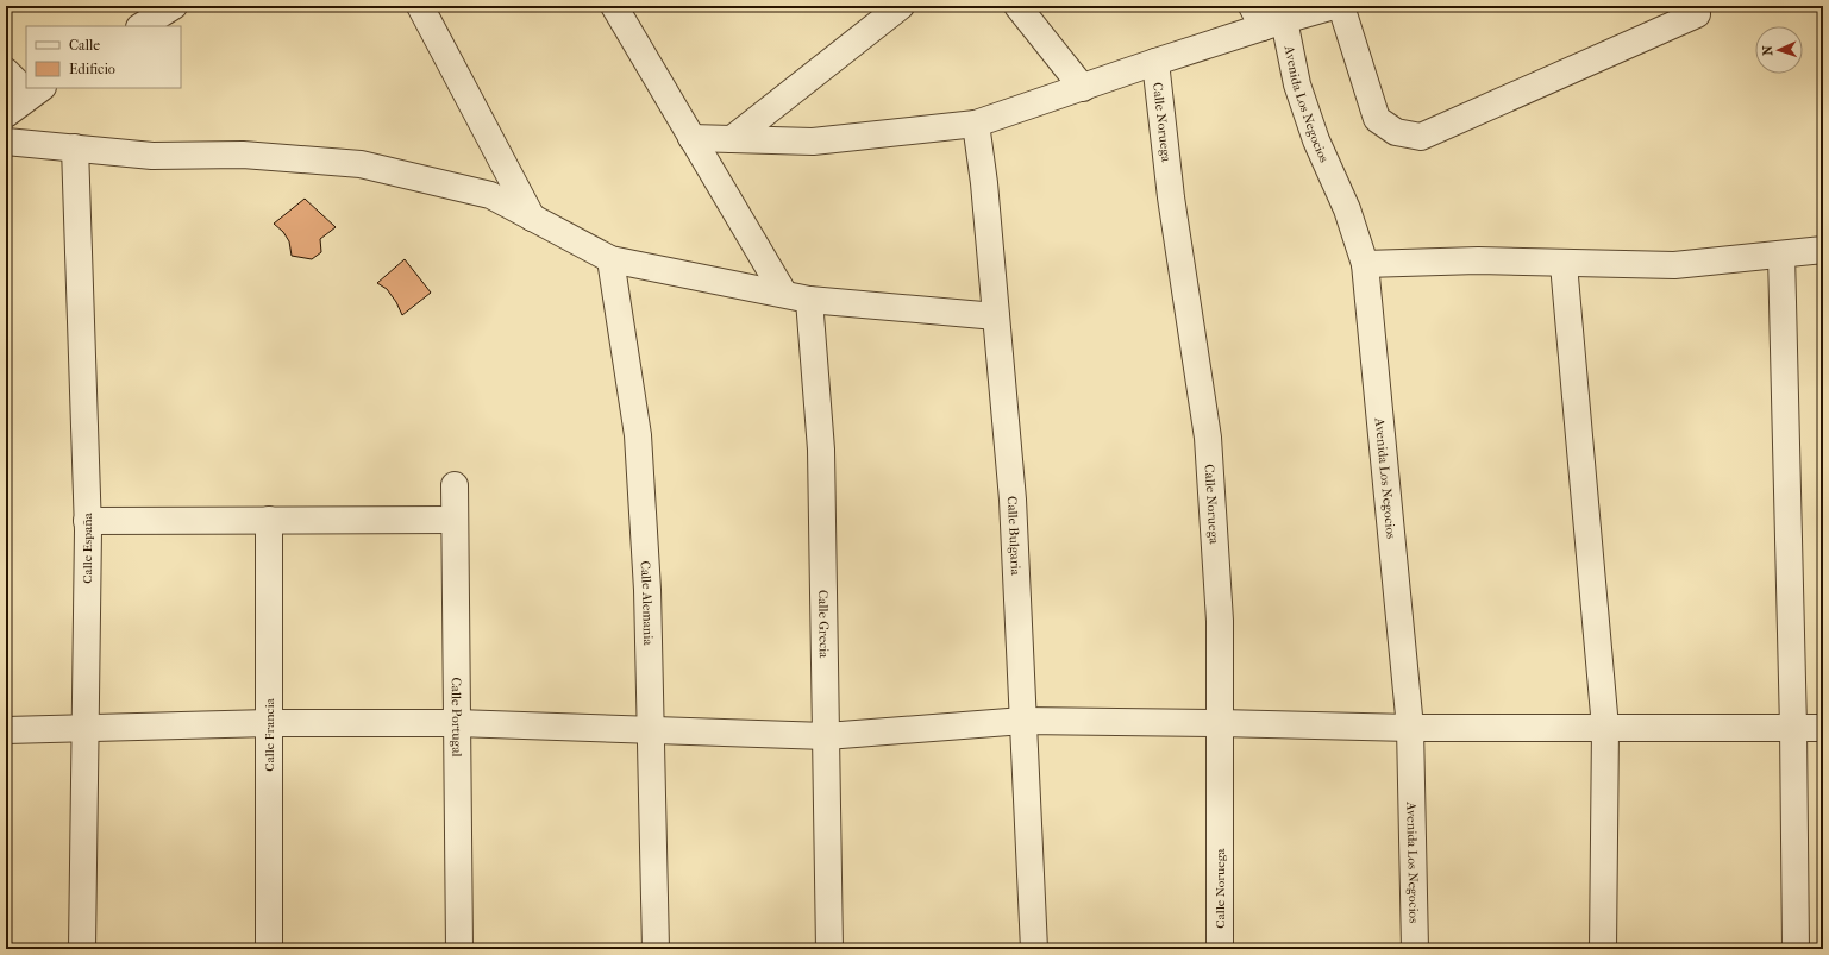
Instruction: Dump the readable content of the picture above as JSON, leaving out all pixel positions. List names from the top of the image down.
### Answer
{
  "streets": {
    "street": [
      "Avenida Los Negocios",
      "Calle Noruega",
      "Calle Bulgaria",
      "Calle España",
      "Calle Alemania",
      "Calle Grecia",
      "Calle Portugal",
      "Calle Francia"
    ]
  },
  "legend": ["Calle", "Edificio"],
  "north": "left"
}
